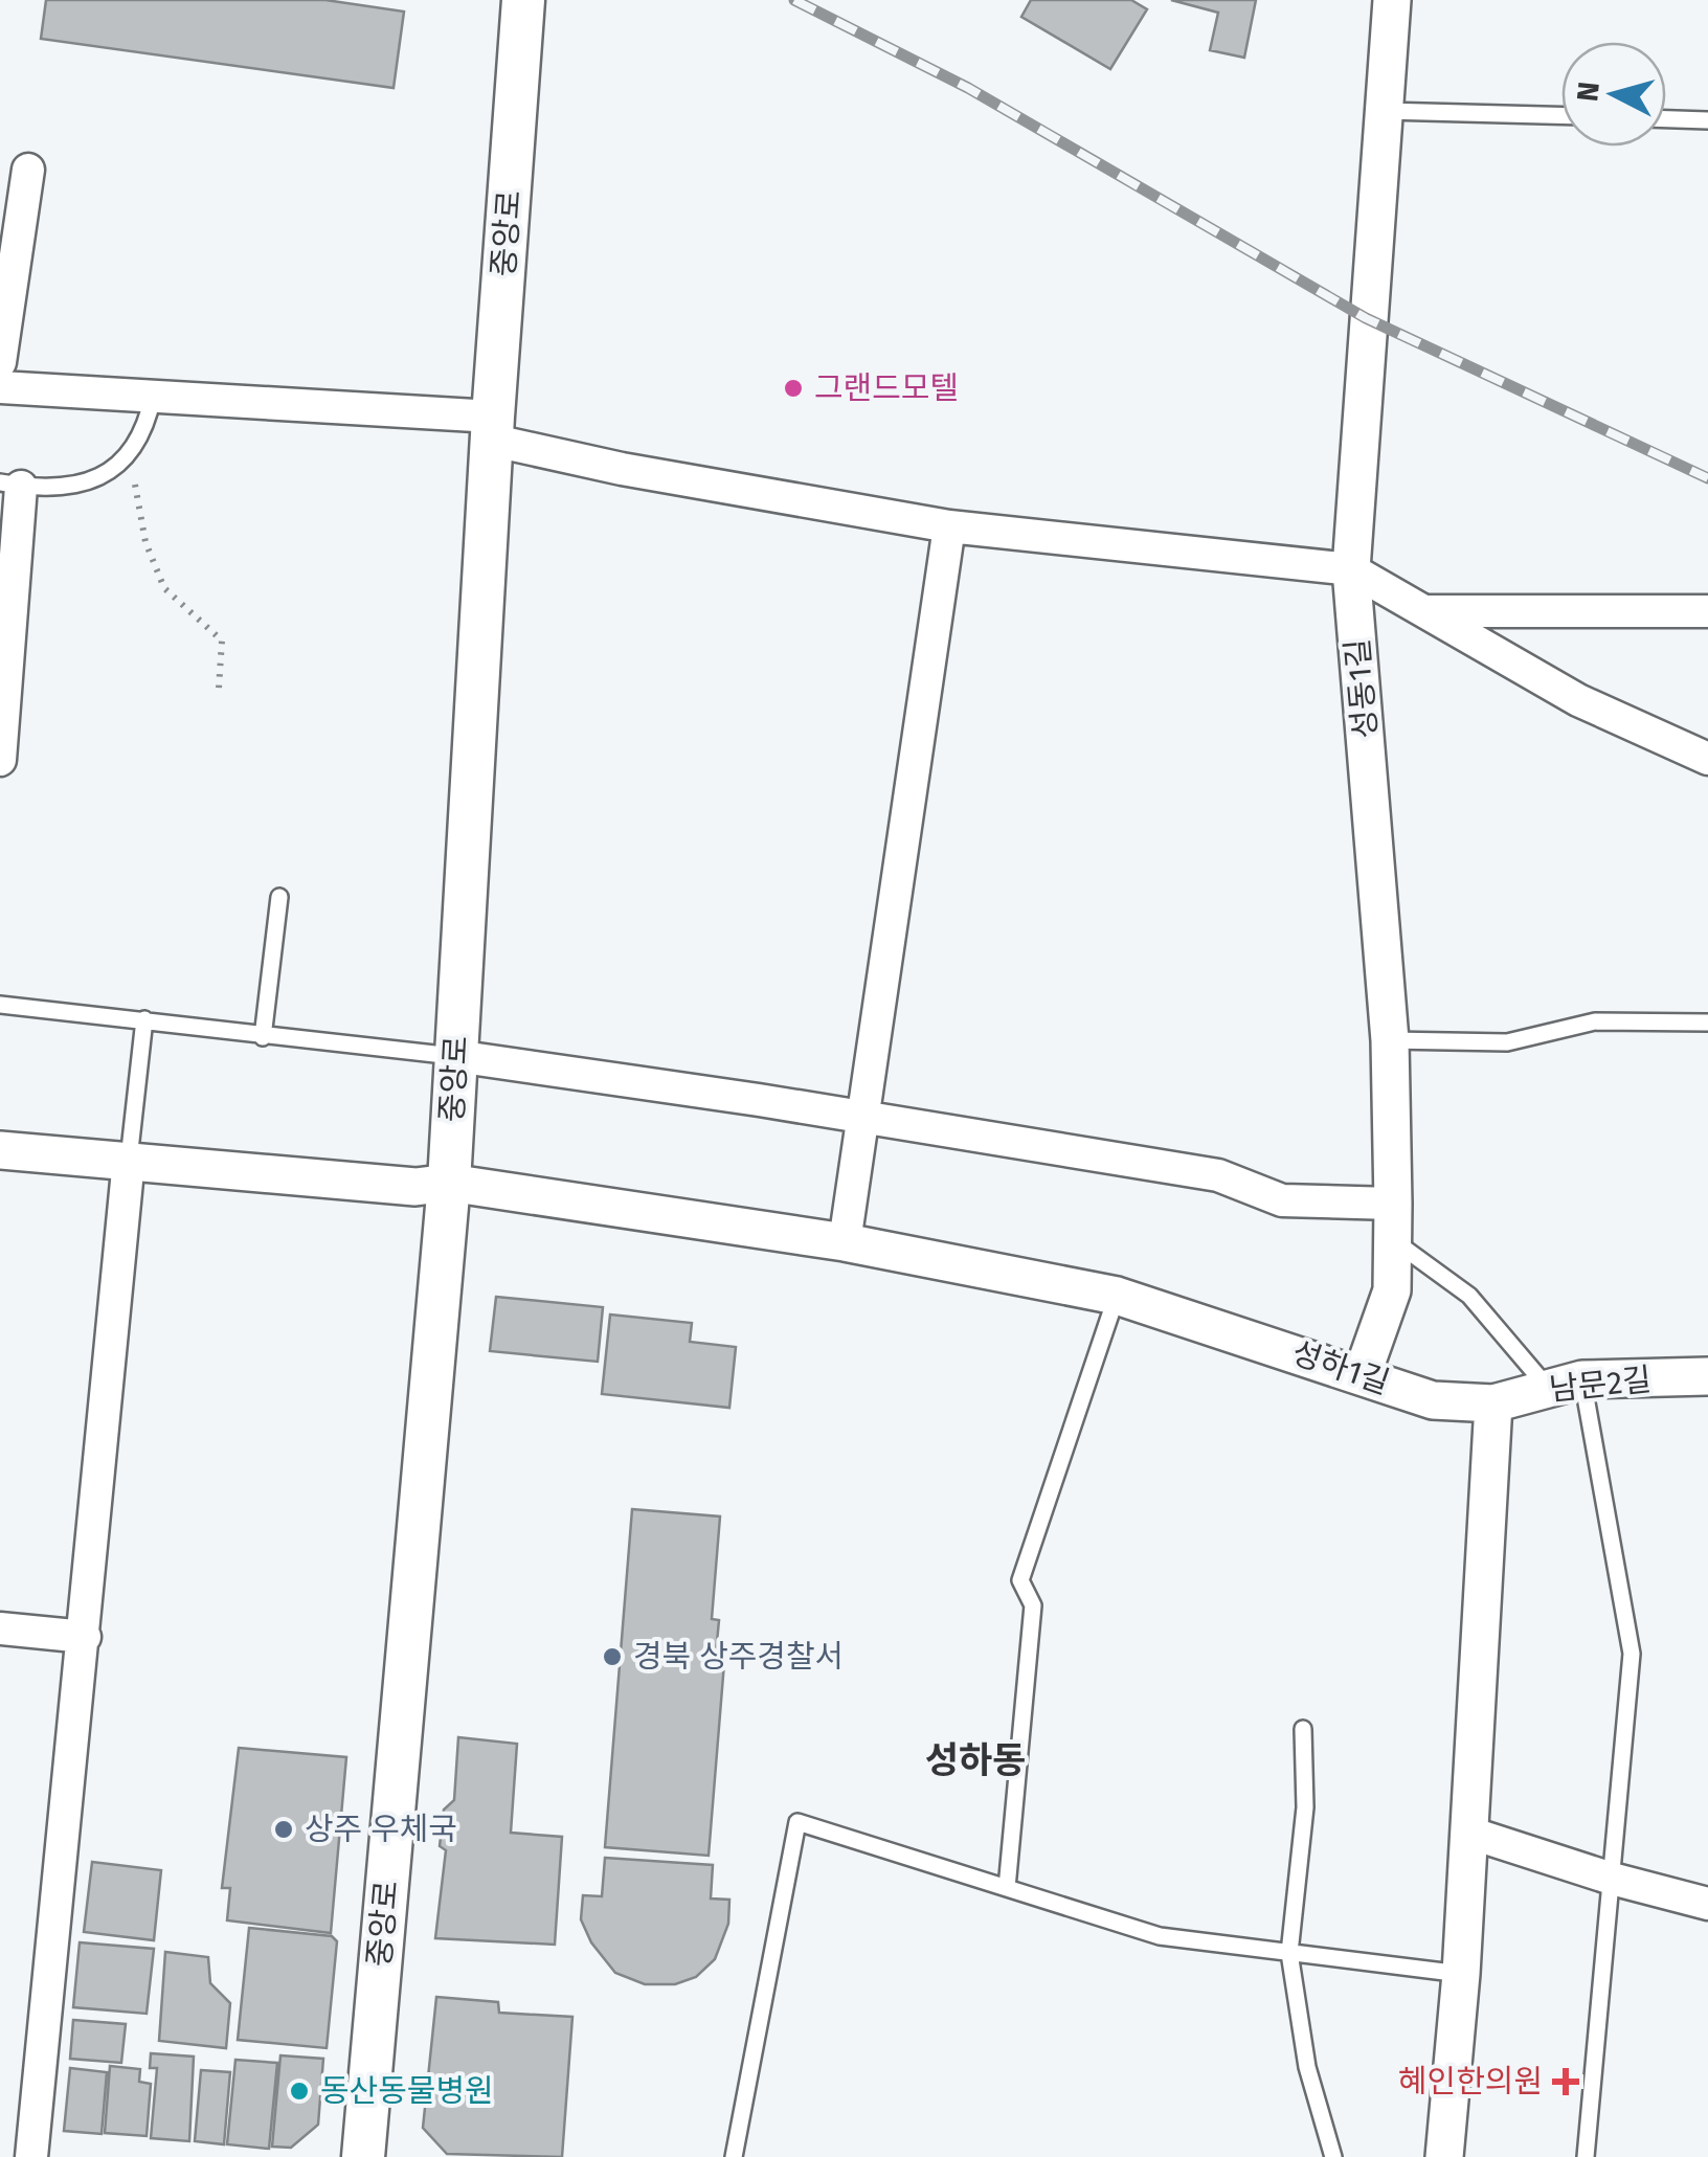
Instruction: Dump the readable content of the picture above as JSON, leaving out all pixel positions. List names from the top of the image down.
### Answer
{
  "streets": {
    "main road": ["중앙로"],
    "street": ["성동1길", "성하1길", "남문2길"]
  },
  "crossings": [
    ["중앙로", "성하1길"],
    ["성동1길", "성하1길"],
    ["성하1길", "남문2길"]
  ],
  "districts": ["성하동"],
  "places": {
    "other": [
      "그랜드모텔",
      "경북 상주경찰서",
      "상주 우체국",
      "동산동물병원"
    ],
    "health": ["혜인한의원"]
  },
  "north": "left"
}
